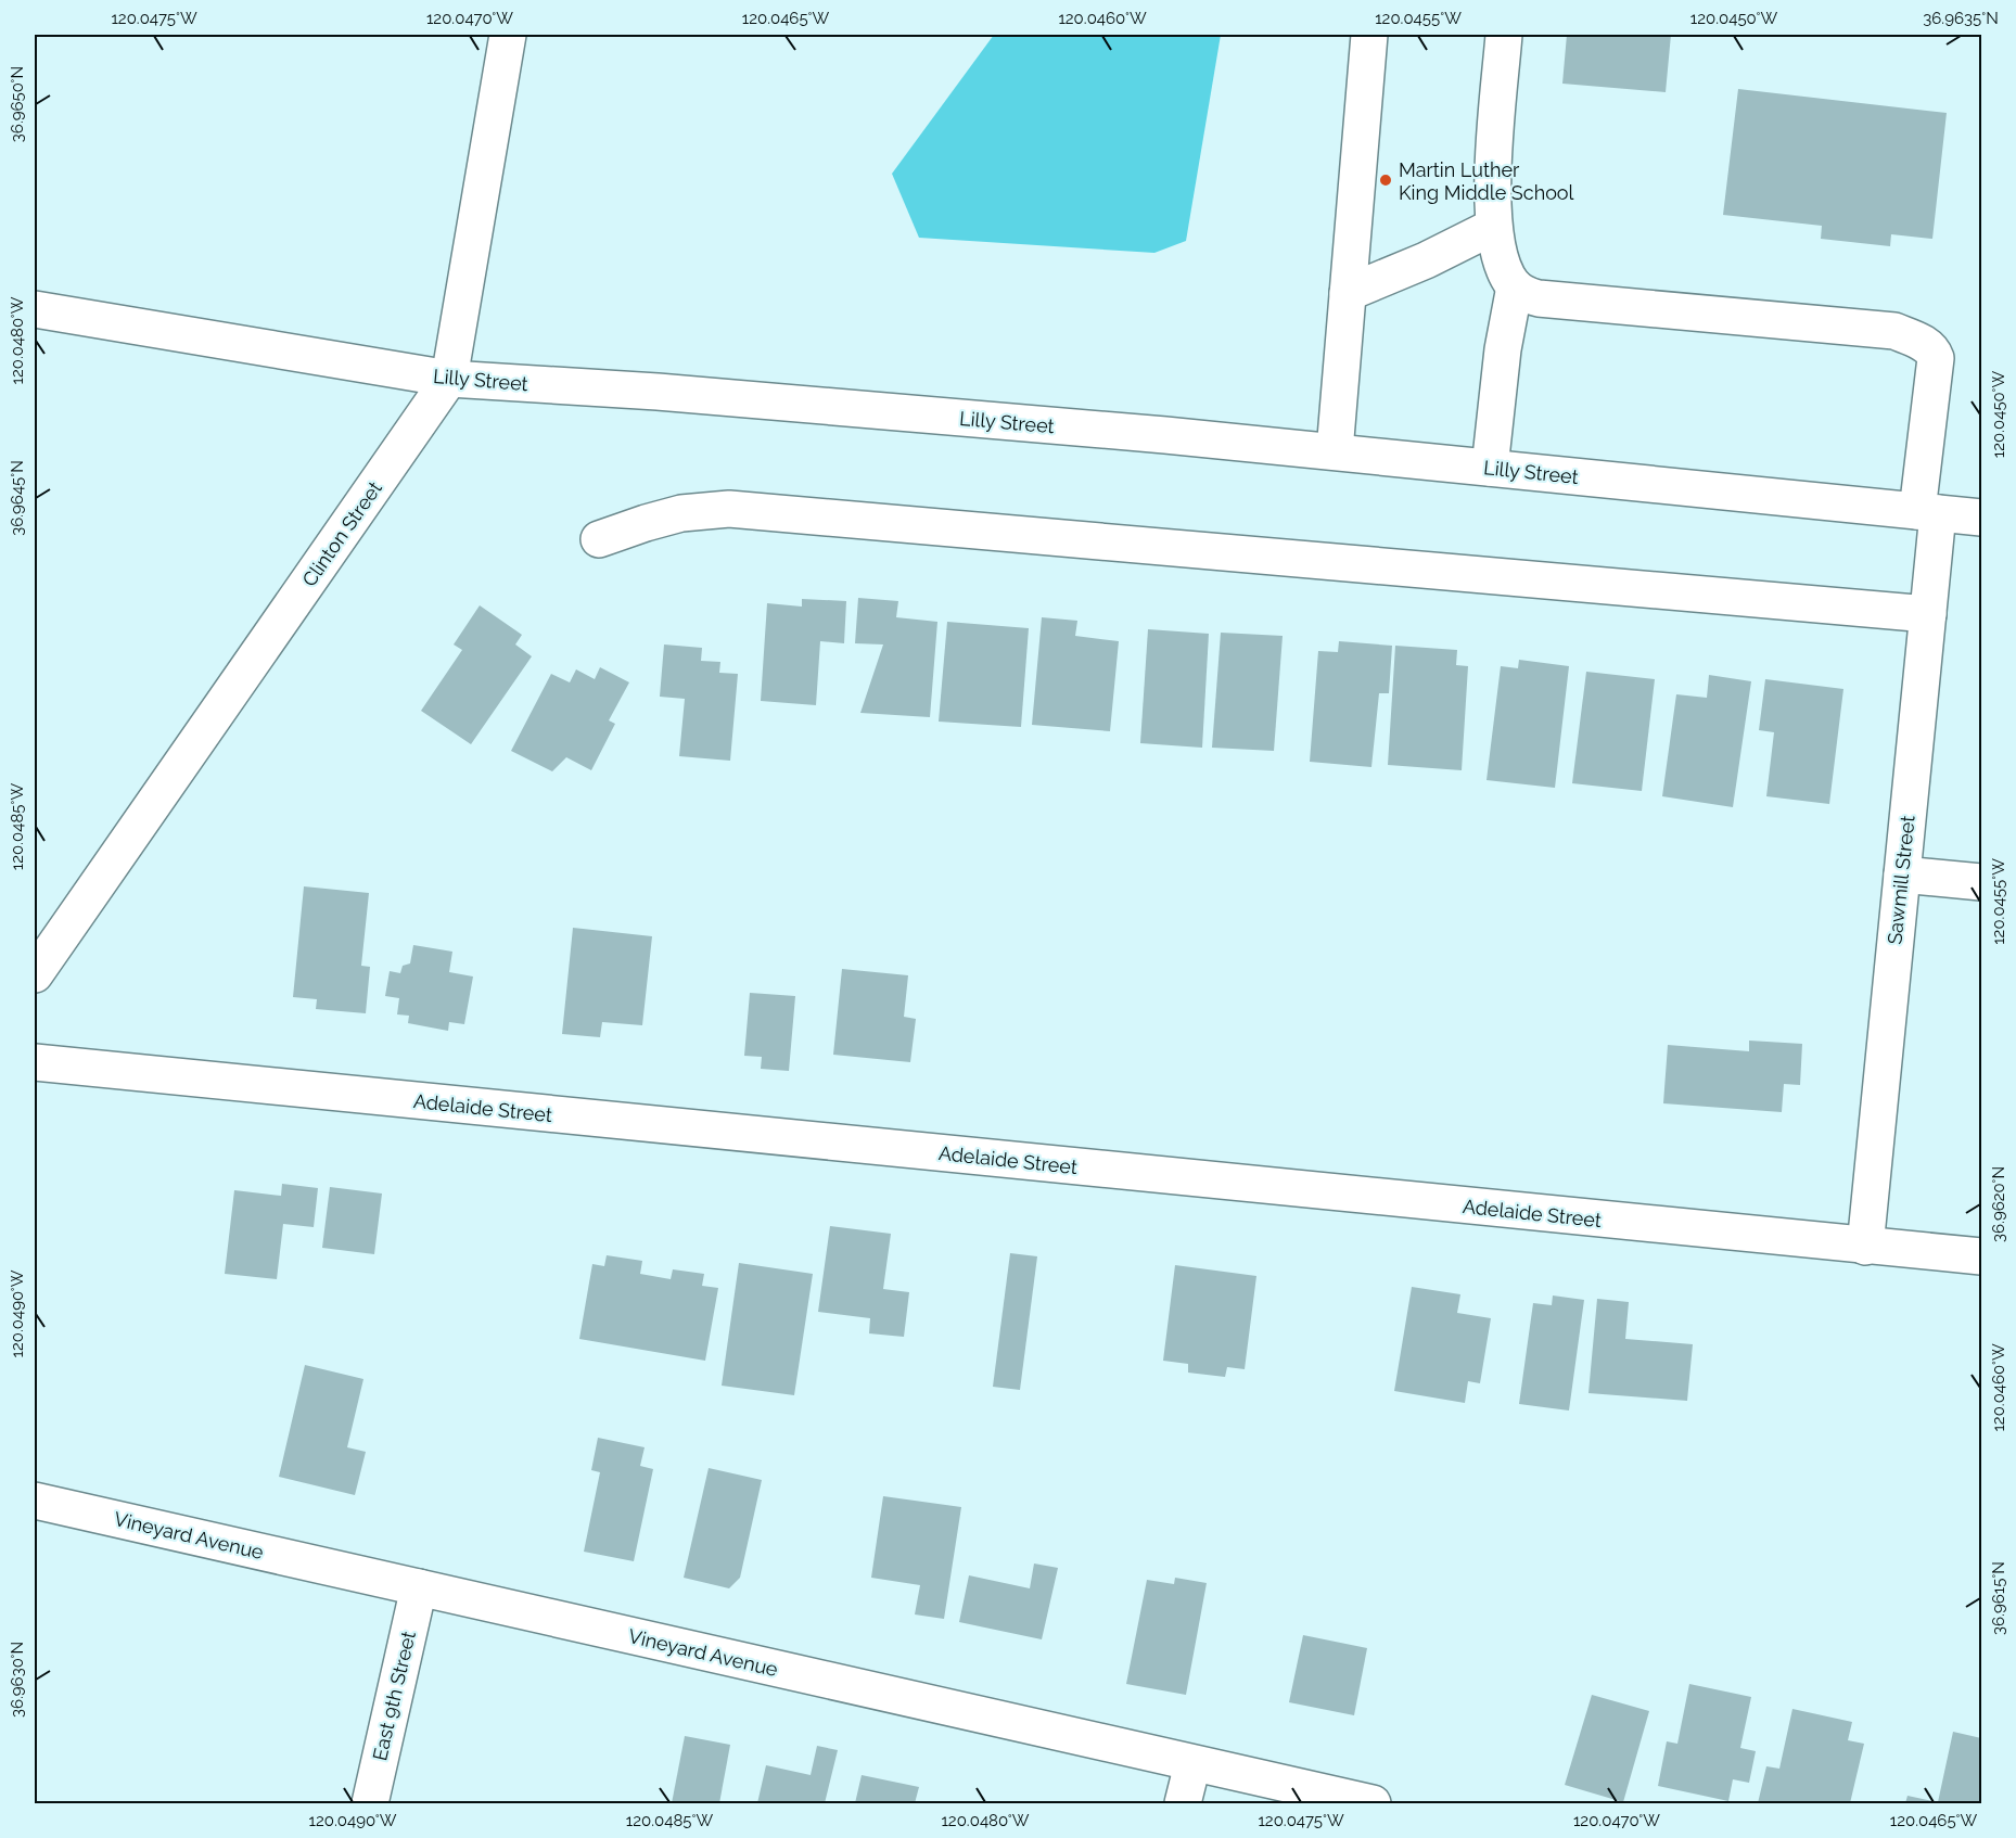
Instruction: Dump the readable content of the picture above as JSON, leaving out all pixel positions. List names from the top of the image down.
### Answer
{
  "streets": {
    "street": [
      "Lilly Street",
      "Clinton Street",
      "Sawmill Street",
      "Adelaide Street",
      "Vineyard Avenue",
      "East 9th Street"
    ]
  },
  "crossings": [
    ["Lilly Street", "Clinton Street"],
    ["Lilly Street", "Sawmill Street"],
    ["Sawmill Street", "Adelaide Street"],
    ["Vineyard Avenue", "East 9th Street"]
  ],
  "places": ["Martin Luther King Middle School"],
  "coordinates": [
    "120.0475°W",
    "120.0470°W",
    "120.0465°W",
    "120.0460°W",
    "120.0455°W",
    "120.0450°W",
    "36.9635°N",
    "36.9650°N",
    "120.0480°W",
    "36.9645°N",
    "120.0485°W",
    "36.9620°N",
    "120.0490°W",
    "36.9615°N",
    "36.9630°N"
  ]
}
